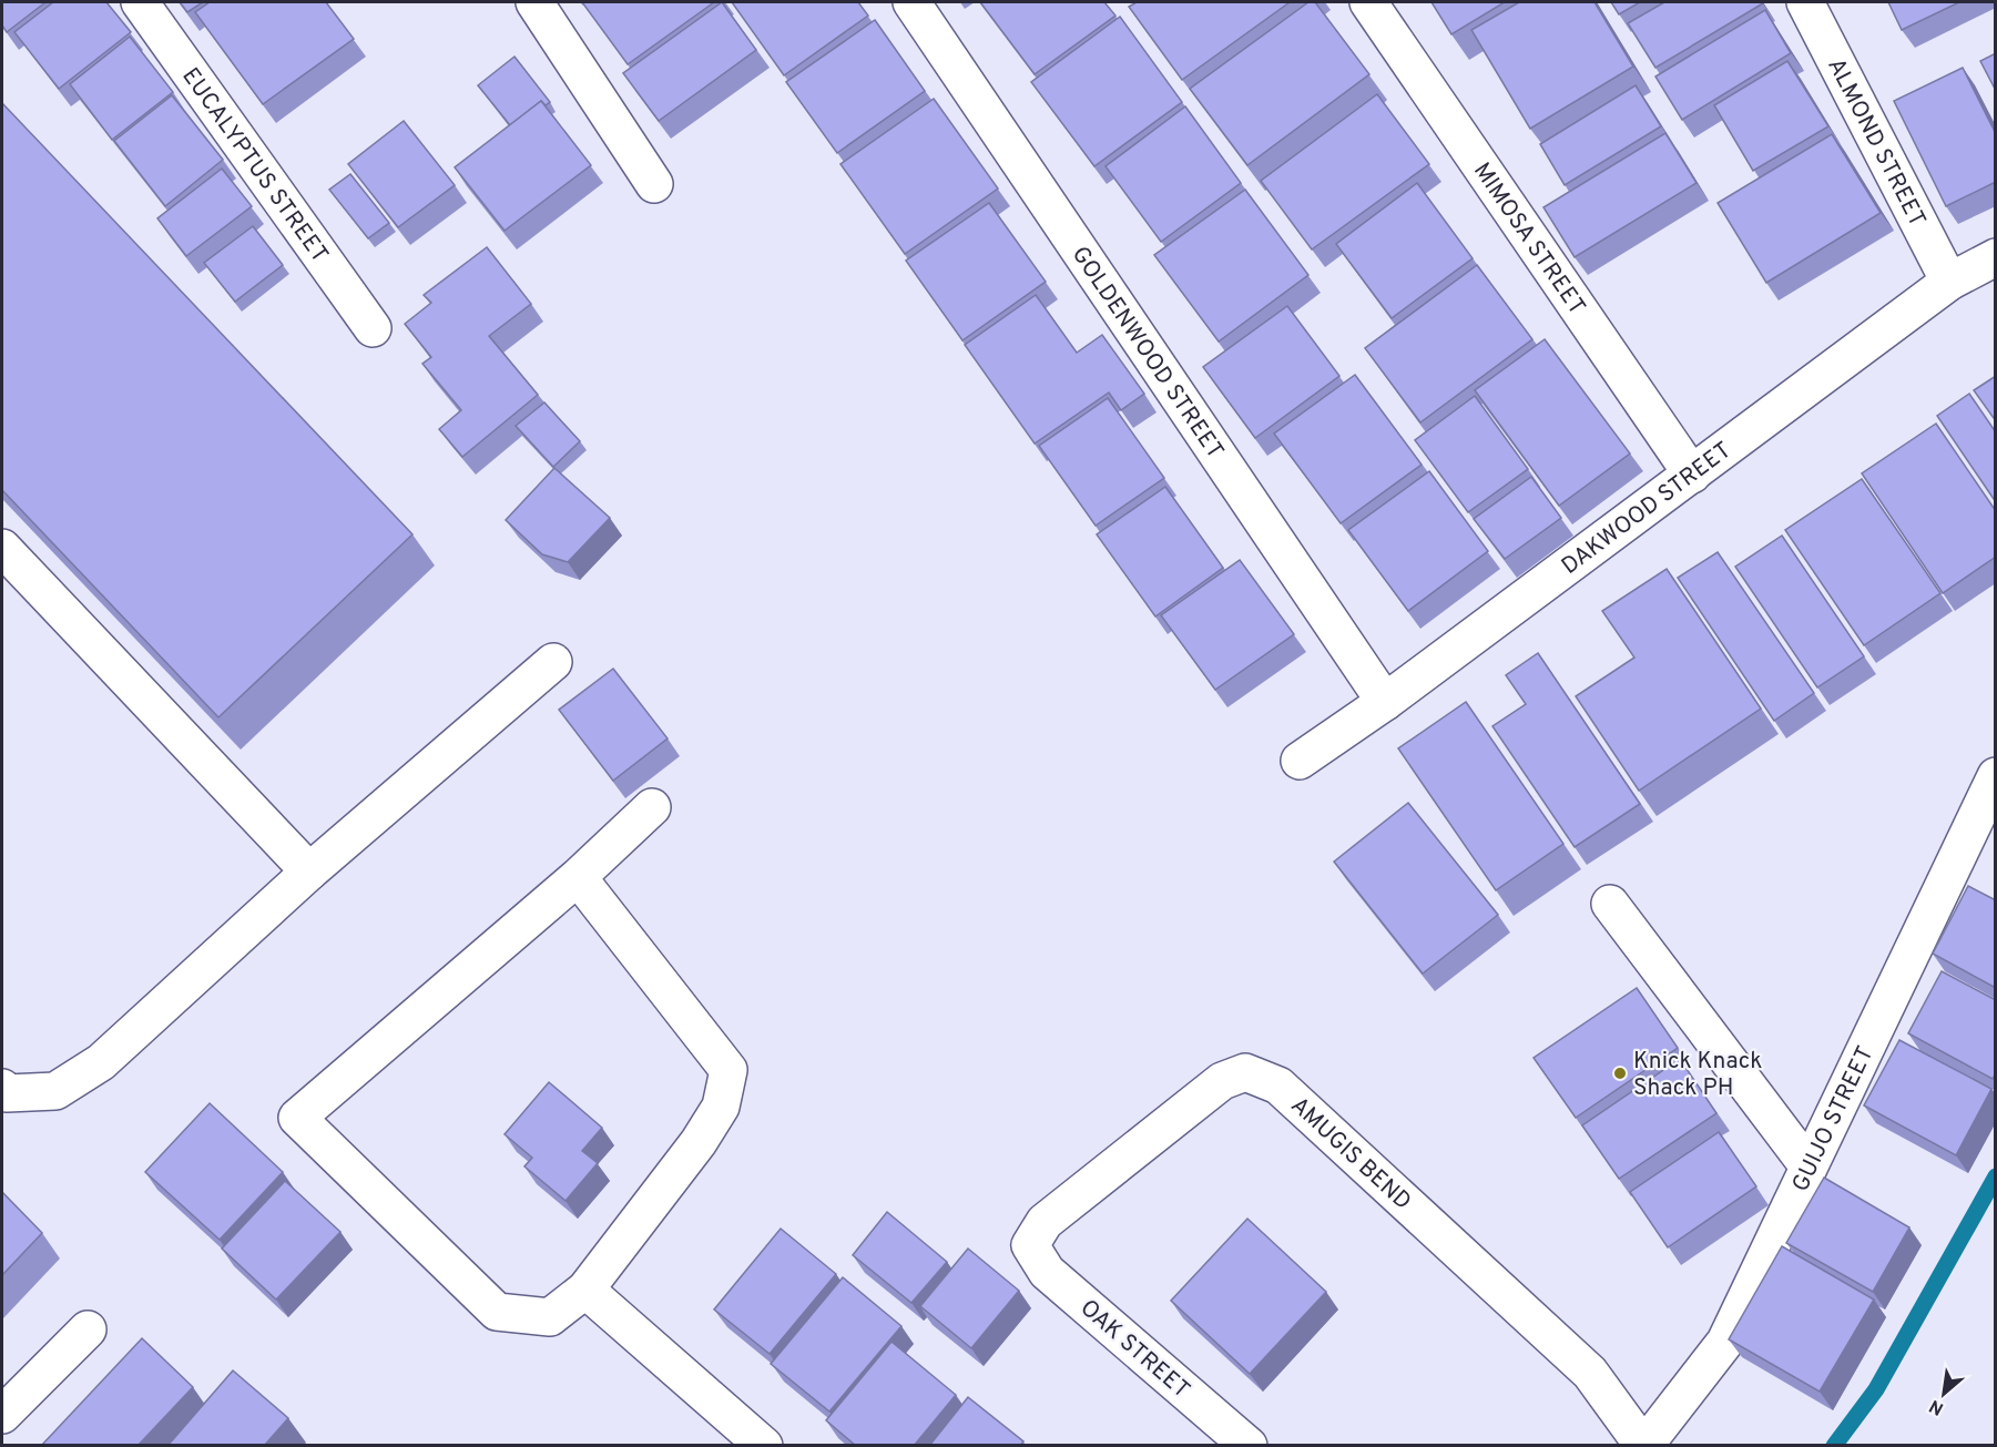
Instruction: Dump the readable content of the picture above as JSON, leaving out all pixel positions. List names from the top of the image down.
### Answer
{
  "streets": {
    "street": [
      "ALMOND STREET",
      "EUCALYPTUS STREET",
      "MIMOSA STREET",
      "GOLDENWOOD STREET",
      "DAKWOOD STREET",
      "GUIJO STREET",
      "AMUGIS BEND",
      "OAK STREET"
    ]
  },
  "crossings": [
    ["ALMOND STREET", "DAKWOOD STREET"],
    ["MIMOSA STREET", "DAKWOOD STREET"],
    ["GOLDENWOOD STREET", "DAKWOOD STREET"],
    ["GUIJO STREET", "AMUGIS BEND"],
    ["AMUGIS BEND", "OAK STREET"]
  ],
  "places": ["Knick Knack Shack PH"],
  "north": "bottom left"
}
